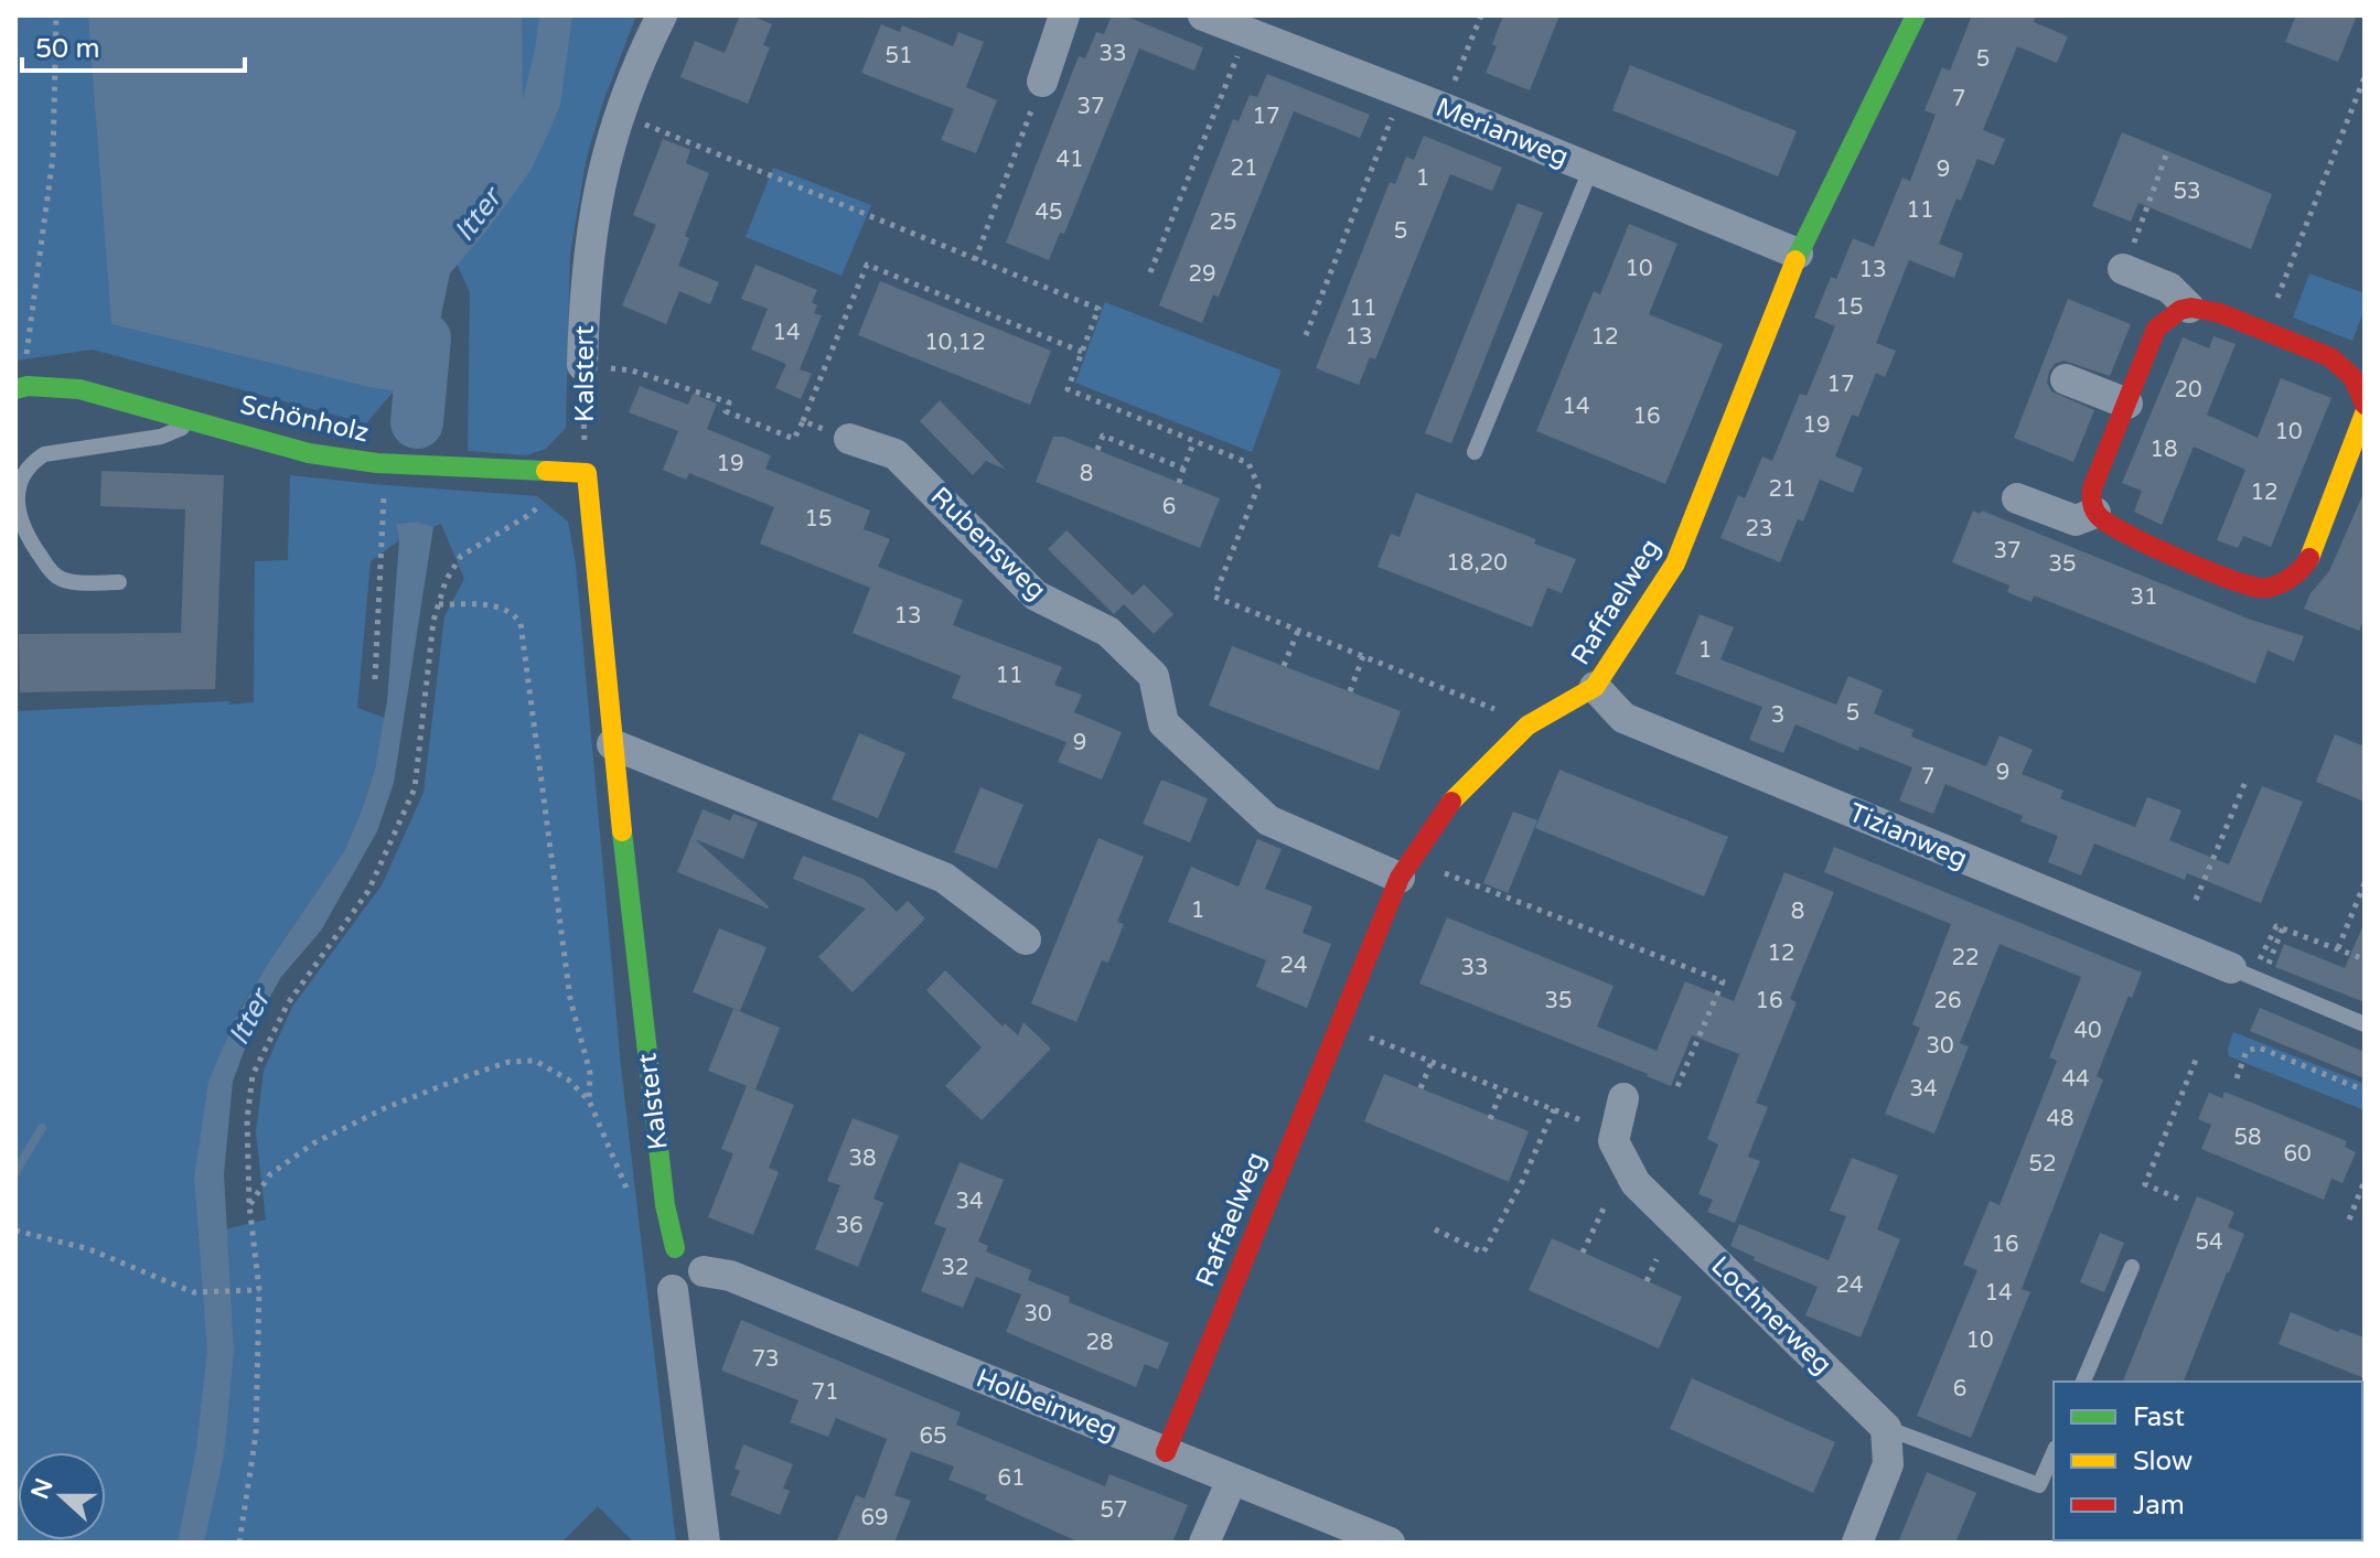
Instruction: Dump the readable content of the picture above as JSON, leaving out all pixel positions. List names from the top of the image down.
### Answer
{
  "streets": {
    "street": [
      "Merianweg",
      "Kalstert",
      "Schönholz",
      "Rubensweg",
      "Raffaelweg",
      "Tizianweg",
      "Lochnerweg",
      "Holbeinweg"
    ]
  },
  "crossings": [
    ["Merianweg", "Raffaelweg"],
    ["Kalstert", "Schönholz"],
    ["Kalstert", "Holbeinweg"],
    ["Rubensweg", "Raffaelweg"],
    ["Raffaelweg", "Tizianweg"],
    ["Raffaelweg", "Holbeinweg"]
  ],
  "water": ["Itter"],
  "house_numbers": [
    "33",
    "51",
    "5",
    "7",
    "37",
    "17",
    "41",
    "21",
    "9",
    "1",
    "53",
    "11",
    "45",
    "25",
    "5",
    "10",
    "13",
    "29",
    "15",
    "11",
    "14",
    "13",
    "12",
    "10,12",
    "17",
    "20",
    "14",
    "16",
    "19",
    "10",
    "18",
    "19",
    "8",
    "21",
    "12",
    "6",
    "15",
    "23",
    "37",
    "18,20",
    "35",
    "31",
    "13",
    "1",
    "11",
    "5",
    "3",
    "9",
    "9",
    "7",
    "1",
    "8",
    "12",
    "22",
    "24",
    "33",
    "35",
    "16",
    "26",
    "40",
    "30",
    "44",
    "34",
    "48",
    "58",
    "60",
    "38",
    "52",
    "34",
    "36",
    "54",
    "16",
    "32",
    "24",
    "14",
    "30",
    "10",
    "28",
    "73",
    "6",
    "71",
    "65",
    "61",
    "57",
    "69"
  ],
  "legend": ["Fast", "Slow", "Jam"],
  "scale_bar": "50 m",
  "north": "left"
}
